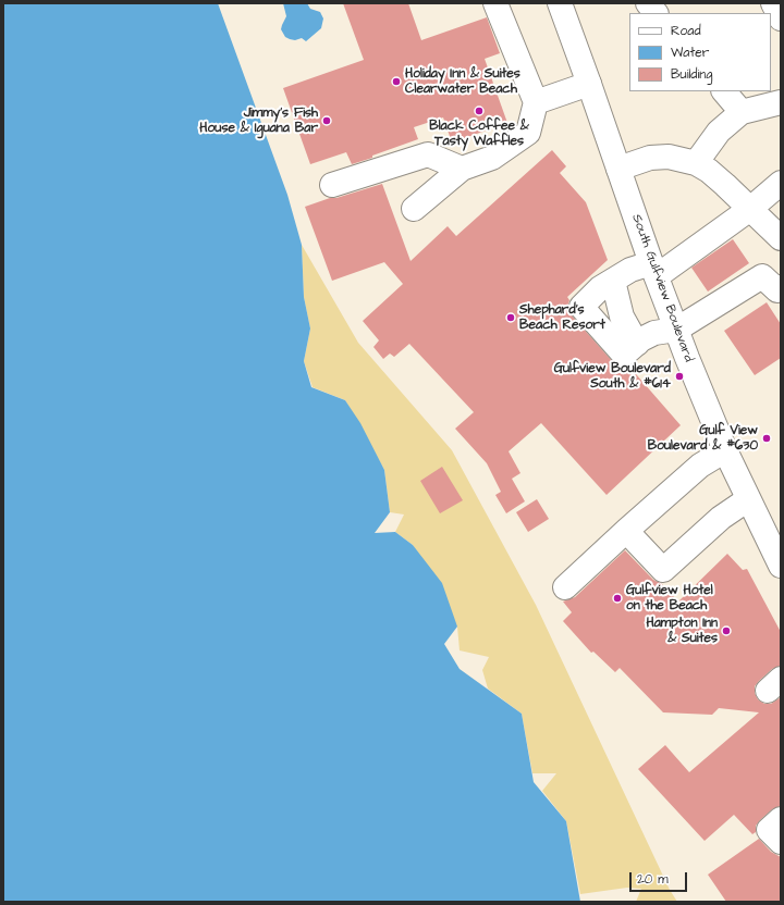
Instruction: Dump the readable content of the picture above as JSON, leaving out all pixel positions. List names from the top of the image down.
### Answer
{
  "streets": {
    "main road": ["South Gulfview Boulevard"]
  },
  "places": [
    "Holiday Inn & Suites Clearwater Beach",
    "Black Coffee & Tasty Waffles",
    "Jimmy's Fish House & Iguana Bar",
    "Shephard's Beach Resort",
    "Gulfview Boulevard South & #614",
    "Gulf View Boulevard & #630",
    "Gulfview Hotel on the Beach",
    "Hampton Inn & Suites"
  ],
  "legend": ["Road", "Water", "Building"],
  "scale_bar": "20 m"
}
